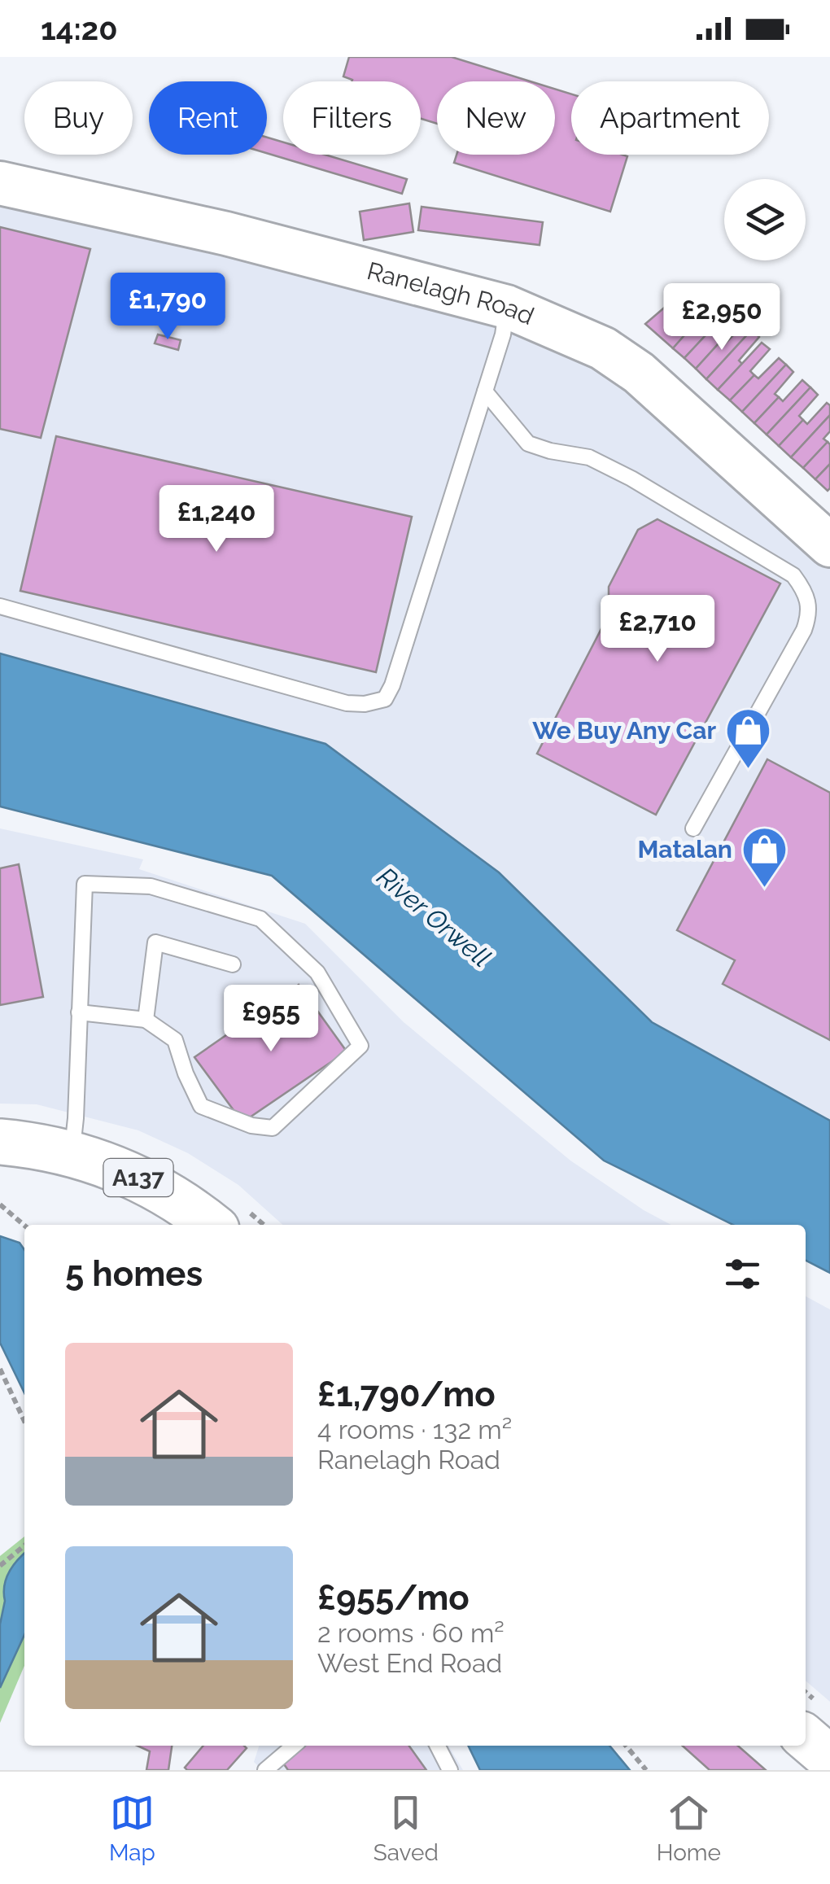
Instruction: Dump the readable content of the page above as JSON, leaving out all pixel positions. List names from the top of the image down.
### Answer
{
  "streets": {
    "main road": ["Ranelagh Road", "A137"]
  },
  "water": ["River Orwell"],
  "places": {
    "shop": ["We Buy Any Car", "Matalan"]
  },
  "page": {
    "status": "14:20",
    "chip": [
      "Buy",
      "Rent",
      "Filters",
      "New",
      "Apartment"
    ],
    "price": [
      "£1,790",
      "£2,950",
      "£1,240",
      "£2,710",
      "£955"
    ],
    "heading": "5 homes",
    "list": [
      {
        "name": "£1,790/mo",
        "note": "4 rooms · 132 m² · Ranelagh Road"
      },
      {
        "name": "£955/mo",
        "note": "2 rooms · 60 m² · West End Road"
      }
    ],
    "tabs": ["Map", "Saved", "Home"]
  }
}
